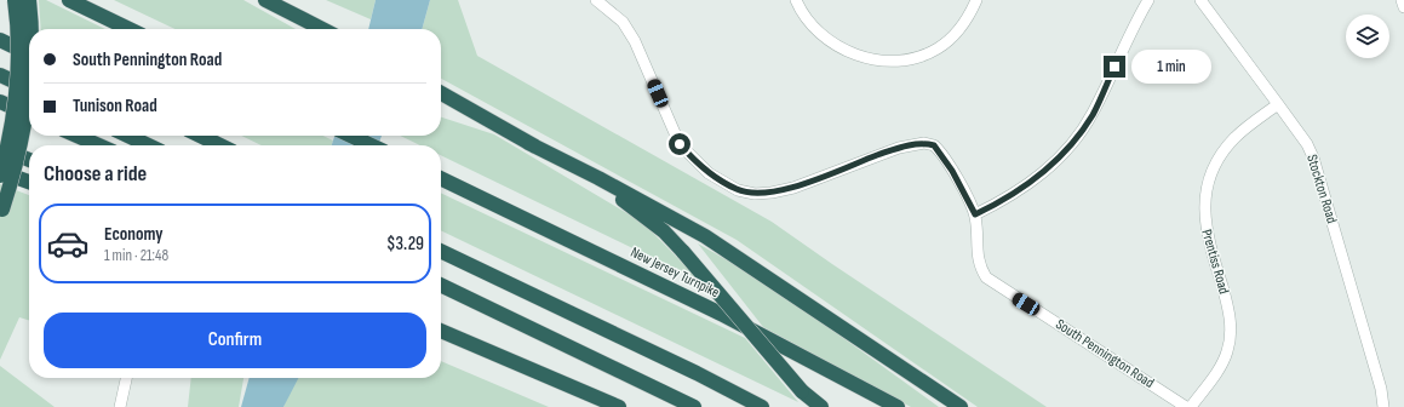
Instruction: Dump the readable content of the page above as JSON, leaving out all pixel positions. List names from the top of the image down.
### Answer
{
  "streets": {
    "highway": ["New Jersey Turnpike"],
    "street": ["Stockton Road", "Prentiss Road", "South Pennington Road"]
  },
  "crossings": [
    ["Stockton Road", "Prentiss Road"]
  ],
  "page": {
    "banner": ["South Pennington Road", "Tunison Road"],
    "bubble": "1 min",
    "heading": "Choose a ride",
    "list": [
      {
        "name": "Economy",
        "note": "1 min · 21:48",
        "value": "$3.29"
      }
    ],
    "buttons": "Confirm"
  }
}
